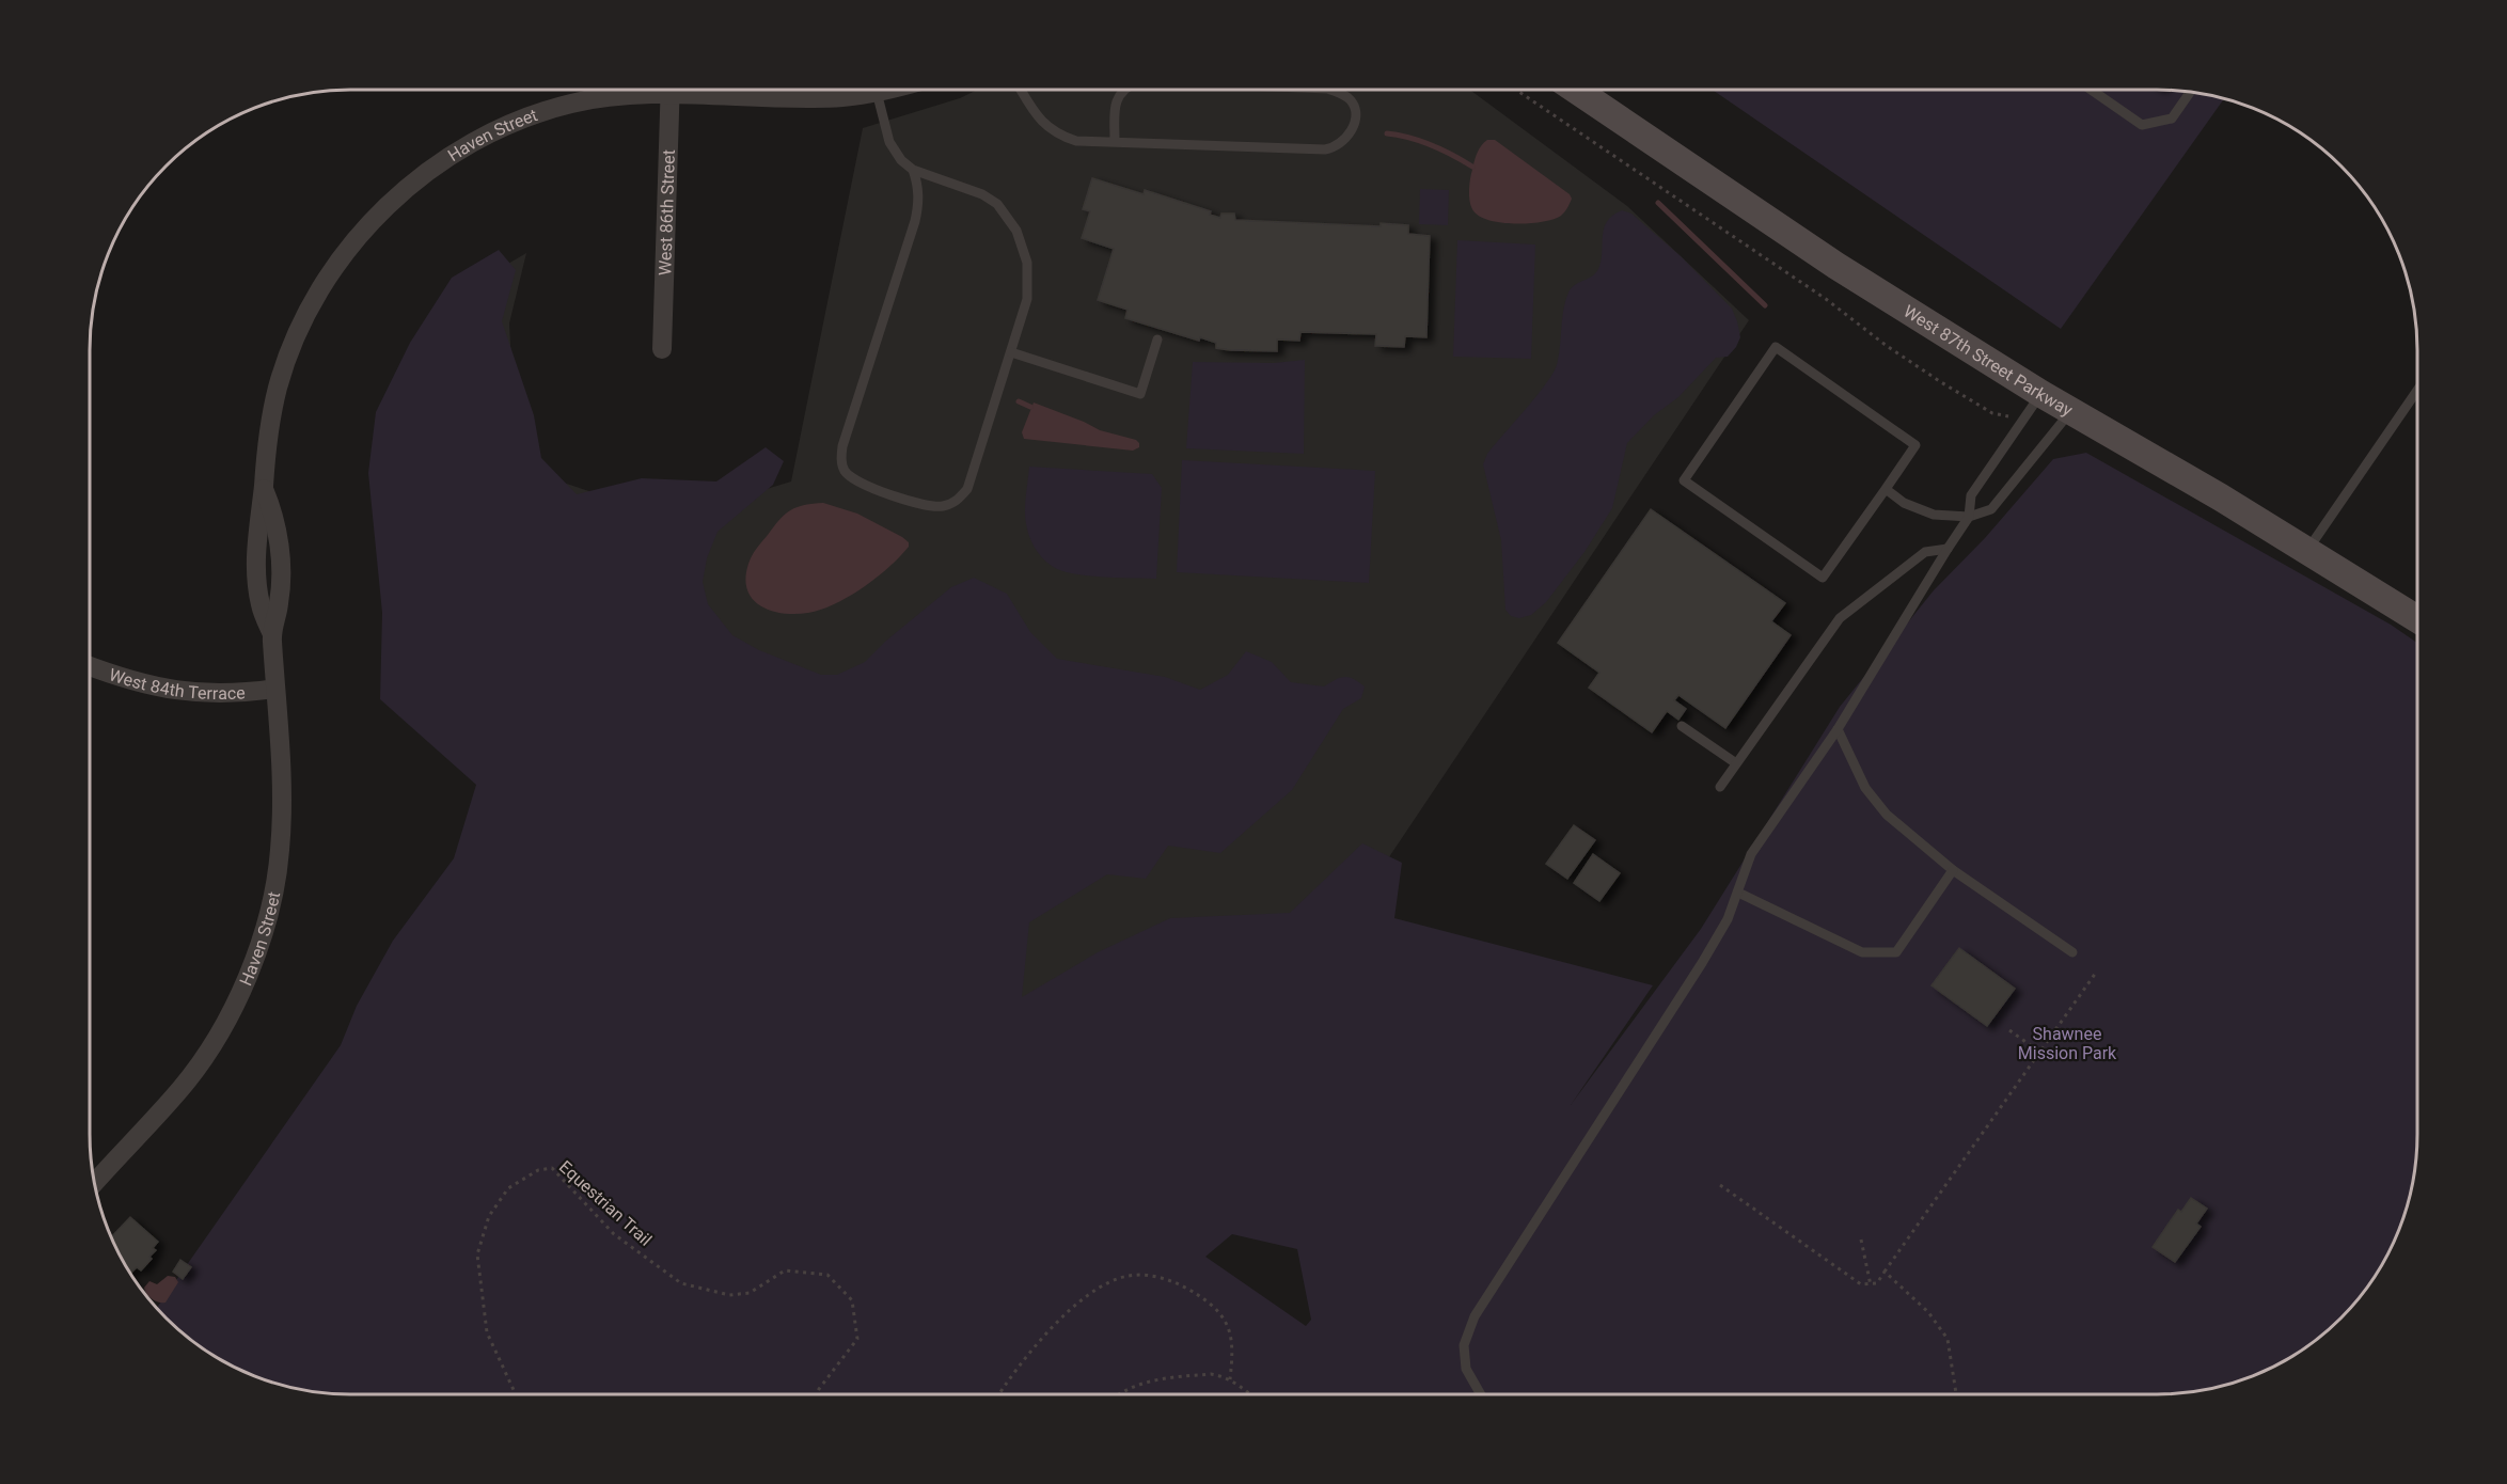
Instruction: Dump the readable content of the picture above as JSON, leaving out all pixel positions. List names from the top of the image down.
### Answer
{
  "streets": {
    "main road": ["West 87th Street Parkway"],
    "street": ["Haven Street", "West 86th Street", "West 84th Terrace"],
    "path": ["Equestrian Trail"]
  },
  "crossings": [
    ["Haven Street", "West 84th Terrace"]
  ],
  "parks": ["Shawnee Mission Park"]
}
